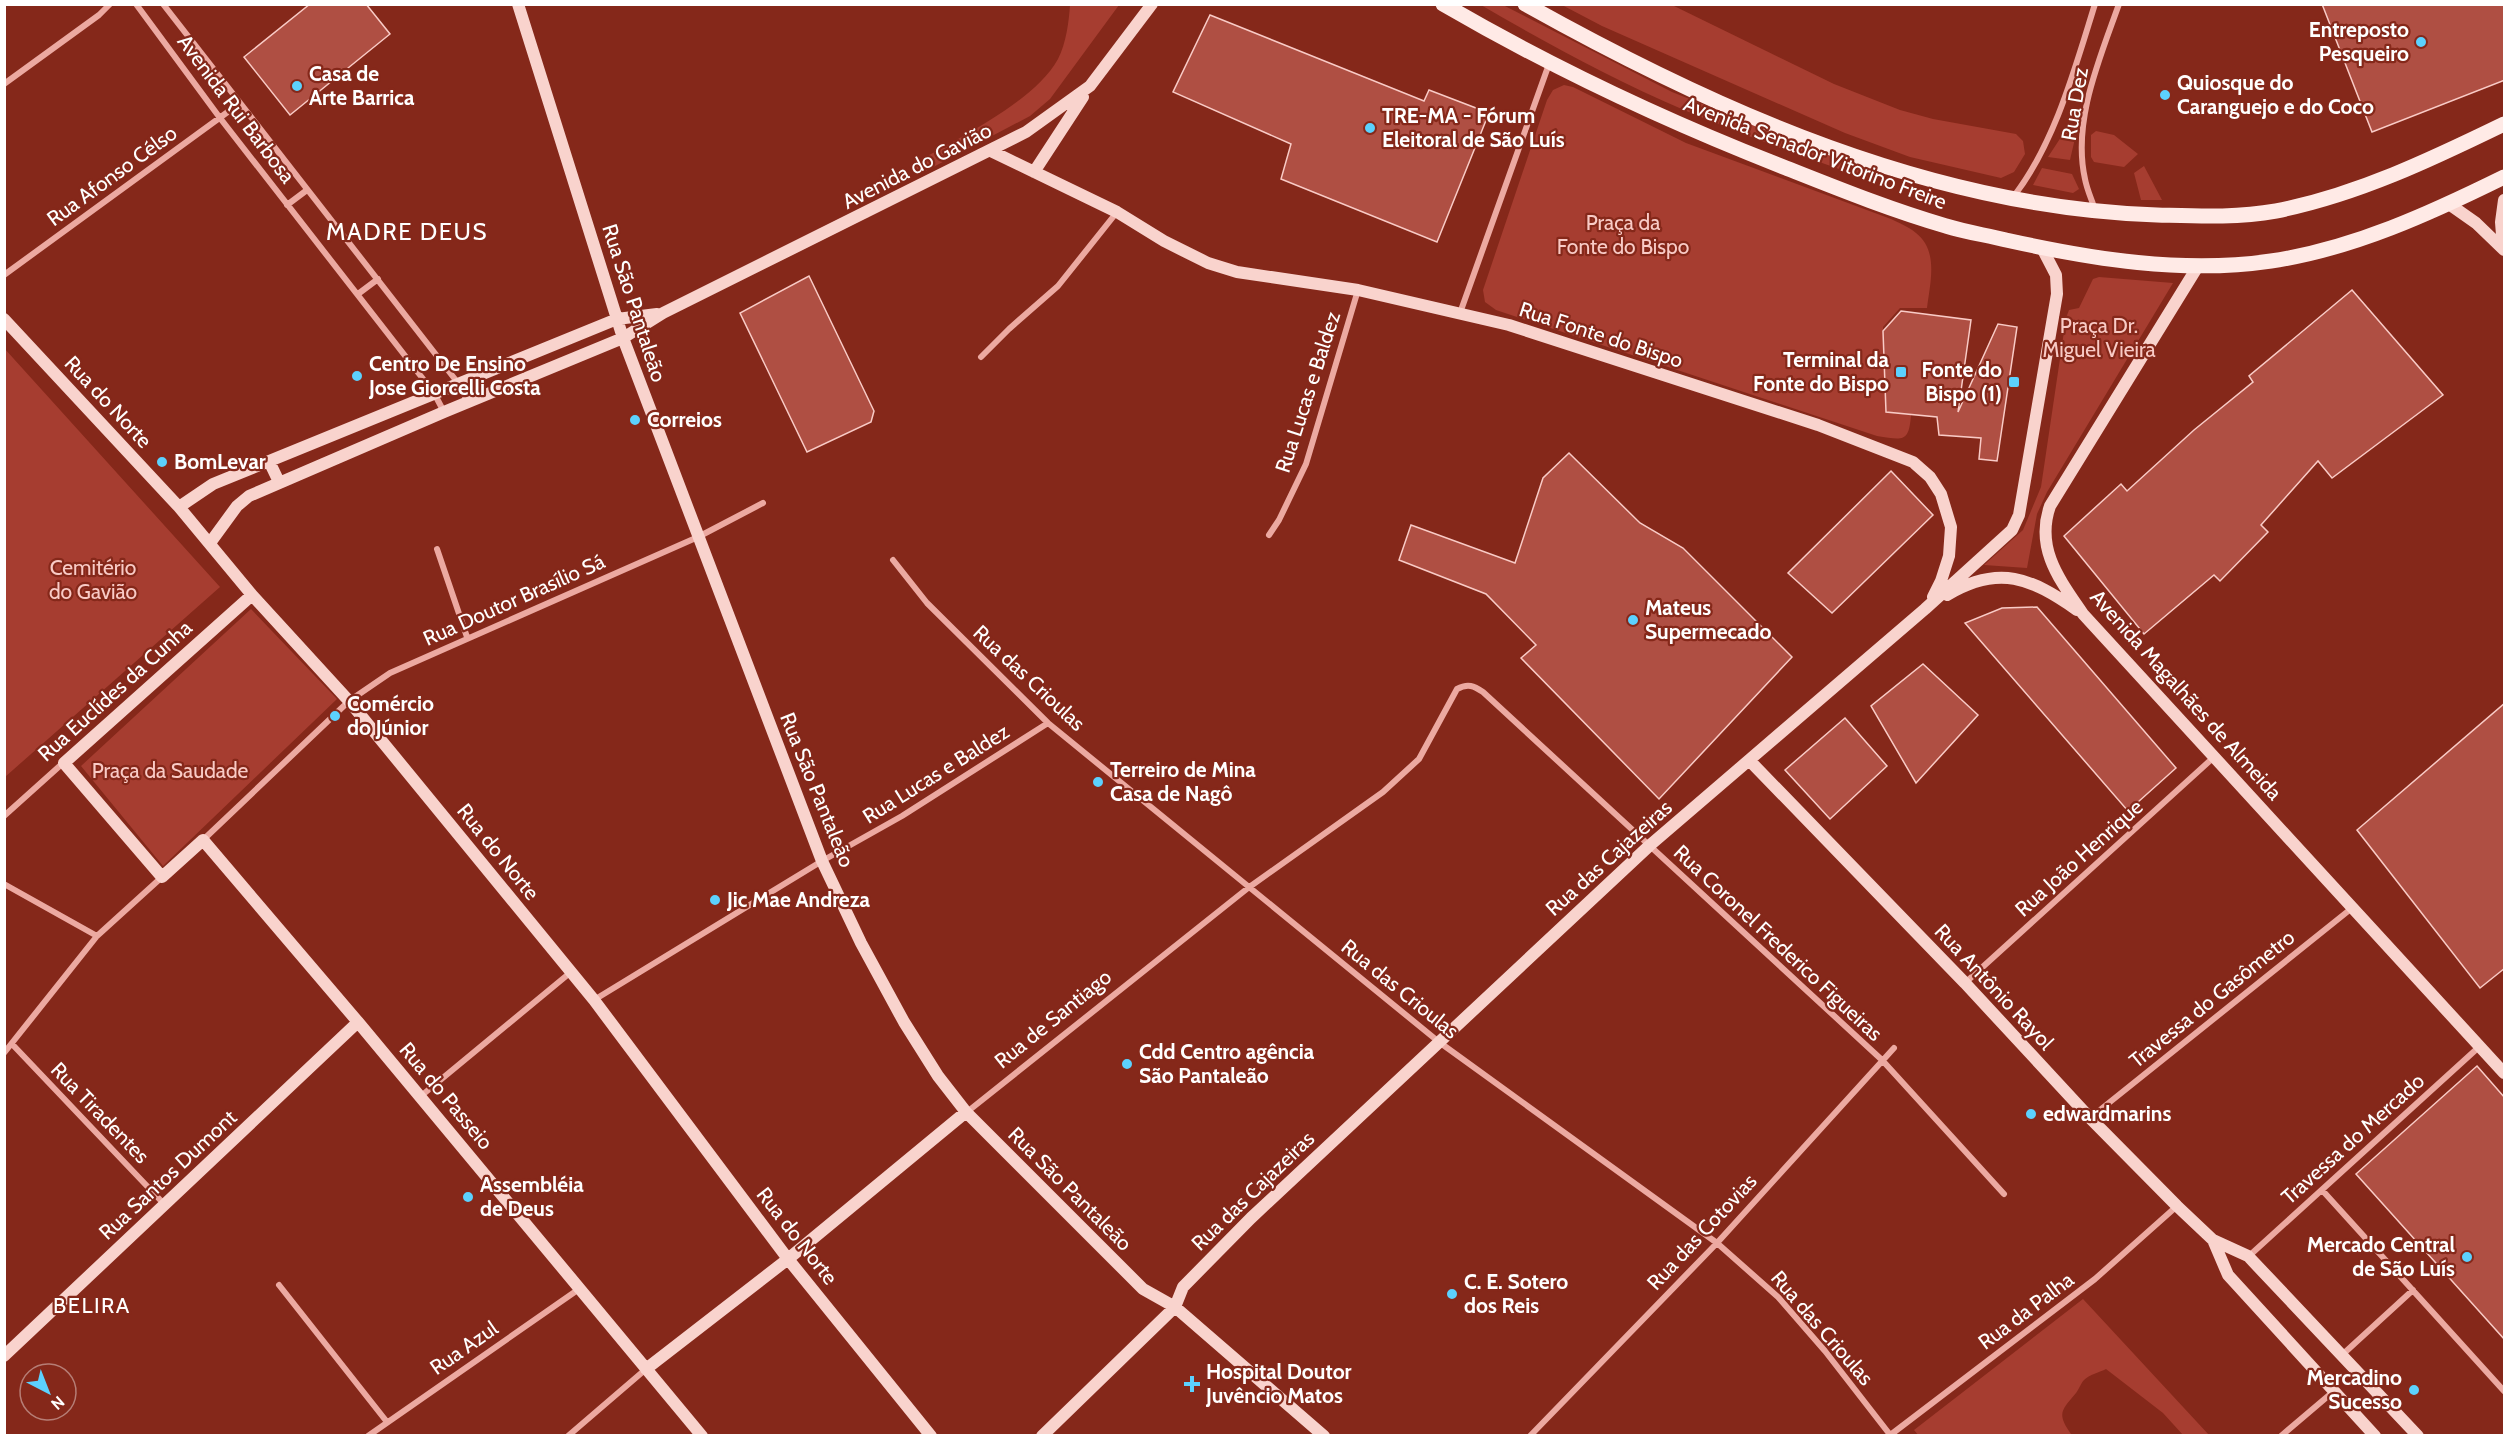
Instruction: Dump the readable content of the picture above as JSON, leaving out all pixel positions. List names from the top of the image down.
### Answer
{
  "streets": {
    "main road": ["Avenida Senador Vitorino Freire"],
    "street": [
      "Rua Dez",
      "Avenida Rui Barbosa",
      "Avenida do Gavião",
      "Rua Afonso Célso",
      "Rua São Pantaleão",
      "Rua Fonte do Bispo",
      "Rua Lucas e Baldez",
      "Rua do Norte",
      "Rua Doutor Brasílio Sá",
      "Rua das Crioulas",
      "Rua Euclídes da Cunha",
      "Avenida Magalhães de Almeida",
      "Rua das Cajazeiras",
      "Rua João Henrique",
      "Rua Coronel Frederico Figueiras",
      "Rua Antônio Rayol",
      "Travessa do Gasômetro",
      "Rua de Santiago",
      "Rua do Passeio",
      "Rua Tiradentes",
      "Travessa do Mercado",
      "Rua Santos Dumont",
      "Rua das Cotovias",
      "Rua da Palha",
      "Rua Azul"
    ]
  },
  "crossings": [
    ["Rua Dez", "Avenida Senador Vitorino Freire"],
    ["Avenida Rui Barbosa", "Avenida do Gavião"],
    ["Avenida Rui Barbosa", "Rua Afonso Célso"],
    ["Avenida Senador Vitorino Freire", "Avenida Magalhães de Almeida"],
    ["Avenida Senador Vitorino Freire", "Rua das Cajazeiras"],
    ["Avenida do Gavião", "Rua São Pantaleão"],
    ["Avenida do Gavião", "Rua Fonte do Bispo"],
    ["Avenida do Gavião", "Rua do Norte"],
    ["Rua São Pantaleão", "Rua Lucas e Baldez"],
    ["Rua São Pantaleão", "Rua Doutor Brasílio Sá"],
    ["Rua São Pantaleão", "Rua das Cajazeiras"],
    ["Rua São Pantaleão", "Rua de Santiago"],
    ["Rua Fonte do Bispo", "Rua Lucas e Baldez"],
    ["Rua Fonte do Bispo", "Rua das Cajazeiras"],
    ["Rua Lucas e Baldez", "Rua do Norte"],
    ["Rua Lucas e Baldez", "Rua das Crioulas"],
    ["Rua do Norte", "Rua Doutor Brasílio Sá"],
    ["Rua do Norte", "Rua Euclídes da Cunha"],
    ["Rua do Norte", "Rua de Santiago"],
    ["Rua Doutor Brasílio Sá", "Rua do Passeio"],
    ["Rua das Crioulas", "Rua das Cajazeiras"],
    ["Rua das Crioulas", "Rua de Santiago"],
    ["Rua das Crioulas", "Rua das Cotovias"],
    ["Rua das Crioulas", "Rua da Palha"],
    ["Avenida Magalhães de Almeida", "Rua João Henrique"],
    ["Avenida Magalhães de Almeida", "Travessa do Gasômetro"],
    ["Avenida Magalhães de Almeida", "Travessa do Mercado"],
    ["Rua das Cajazeiras", "Rua Coronel Frederico Figueiras"],
    ["Rua das Cajazeiras", "Rua Antônio Rayol"],
    ["Rua João Henrique", "Rua Antônio Rayol"],
    ["Rua Coronel Frederico Figueiras", "Rua de Santiago"],
    ["Rua Coronel Frederico Figueiras", "Rua das Cotovias"],
    ["Rua Antônio Rayol", "Travessa do Gasômetro"],
    ["Rua Antônio Rayol", "Travessa do Mercado"],
    ["Rua Antônio Rayol", "Rua da Palha"],
    ["Rua de Santiago", "Rua do Passeio"],
    ["Rua do Passeio", "Rua Santos Dumont"],
    ["Rua do Passeio", "Rua Azul"],
    ["Rua Tiradentes", "Rua Santos Dumont"]
  ],
  "districts": ["MADRE DEUS", "BELIRA"],
  "parks": [
    "Praça da Fonte do Bispo",
    "Praça Dr. Miguel Vieira",
    "Cemitério do Gavião",
    "Praça da Saudade"
  ],
  "places": {
    "other": [
      "Entreposto Pesqueiro",
      "Casa de Arte Barrica",
      "Quiosque do Caranguejo e do Coco",
      "TRE-MA - Fórum Eleitoral de São Luís",
      "Centro De Ensino Jose Giorcelli Costa",
      "Correios",
      "BomLevar",
      "Mateus Supermecado",
      "Comércio do Júnior",
      "Terreiro de Mina Casa de Nagô",
      "Jic Mae Andreza",
      "Cdd Centro agência São Pantaleão",
      "edwardmarins",
      "Assembléia de Deus",
      "Mercado Central de São Luís",
      "C. E. Sotero dos Reis",
      "Mercadino Sucesso"
    ],
    "transit": ["Terminal da Fonte do Bispo", "Fonte do Bispo (1)"],
    "health": ["Hospital Doutor Juvêncio Matos"]
  },
  "north": "bottom right"
}
